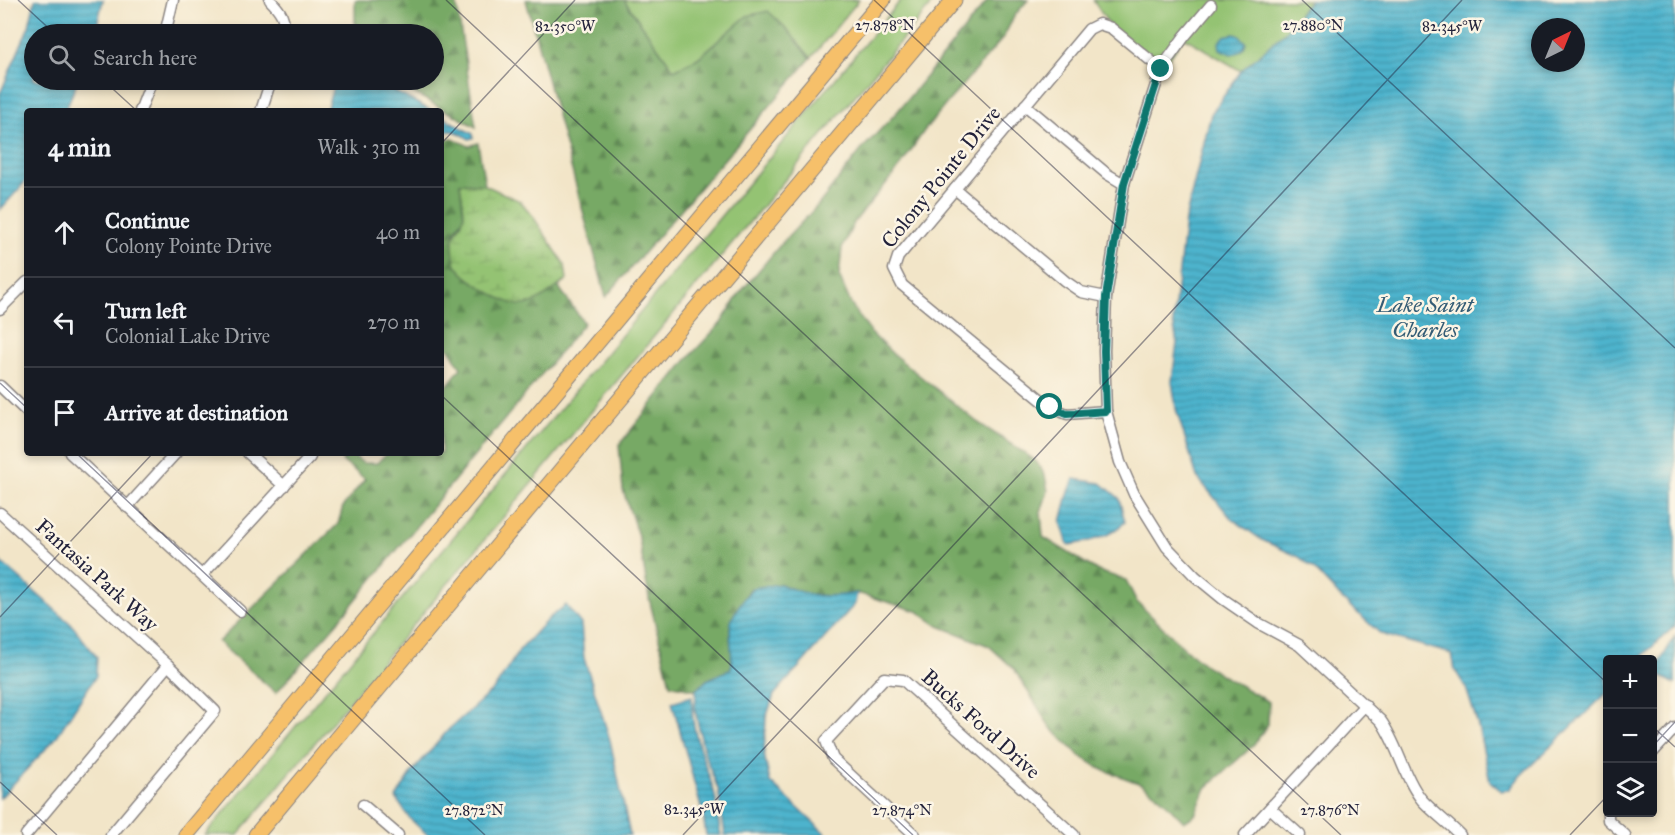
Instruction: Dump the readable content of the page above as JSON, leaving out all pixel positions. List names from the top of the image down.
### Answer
{
  "streets": {
    "street": ["Colony Pointe Drive", "Fantasia Park Way", "Bucks Ford Drive"]
  },
  "water": ["Lake Saint Charles"],
  "north": "top right",
  "page": {
    "search": "Search here",
    "heading": ["4 min", "Walk · 310 m"],
    "list": [
      ["Continue", "Colony Pointe Drive", "40 m"],
      ["Turn left", "Colonial Lake Drive", "270 m"],
      "Arrive at destination"
    ],
    "map_buttons": ["+", "−"]
  },
  "coordinates": [
    "27.878°N",
    "27.880°N",
    "82.350°W",
    "82.345°W",
    "27.872°N",
    "27.874°N",
    "27.876°N"
  ]
}
